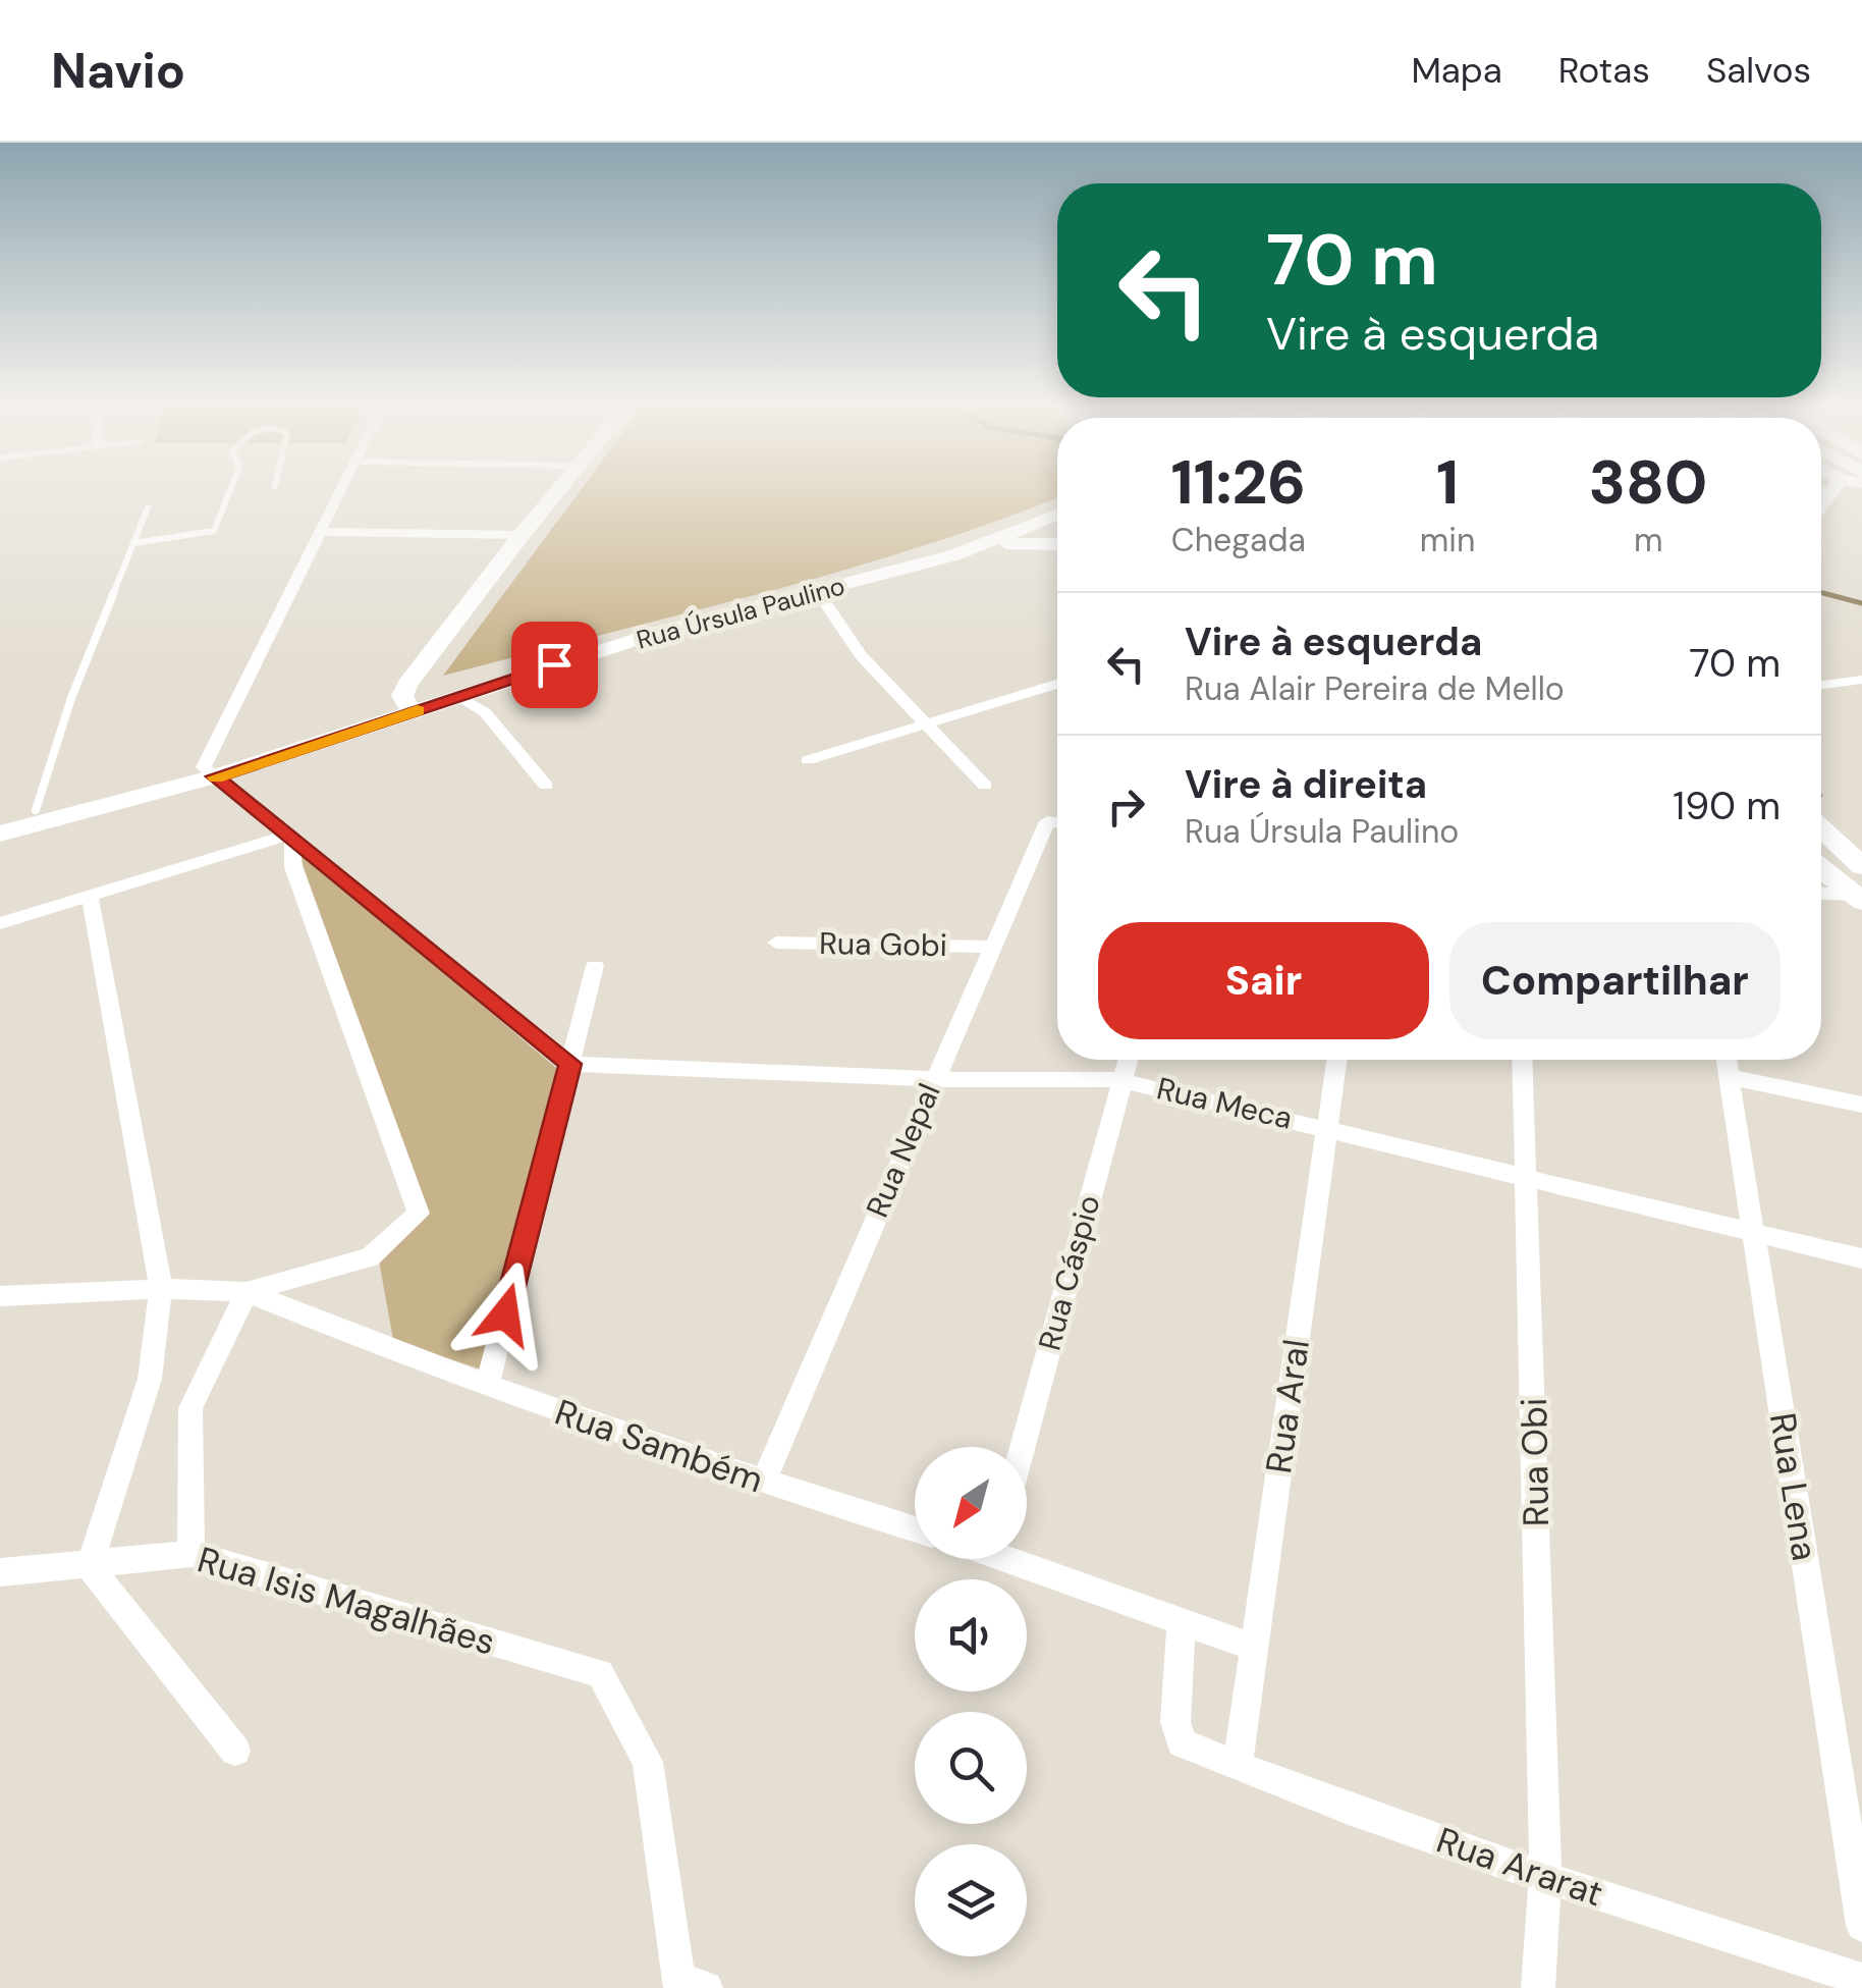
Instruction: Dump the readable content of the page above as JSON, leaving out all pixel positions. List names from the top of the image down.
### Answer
{
  "streets": {
    "main road": ["Rua Úrsula Paulino"],
    "street": [
      "Rua Gobi",
      "Rua Meca",
      "Rua Nepal",
      "Rua Cáspio",
      "Rua Aral",
      "Rua Sambém",
      "Rua Obi",
      "Rua Lena",
      "Rua Isis Magalhães",
      "Rua Ararat"
    ]
  },
  "crossings": [
    ["Rua Gobi", "Rua Nepal"],
    ["Rua Meca", "Rua Nepal"],
    ["Rua Meca", "Rua Cáspio"],
    ["Rua Meca", "Rua Aral"],
    ["Rua Meca", "Rua Obi"],
    ["Rua Meca", "Rua Lena"],
    ["Rua Nepal", "Rua Sambém"],
    ["Rua Aral", "Rua Ararat"],
    ["Rua Obi", "Rua Ararat"]
  ],
  "north": "bottom left",
  "page": {
    "header": "Navio",
    "nav": ["Mapa", "Rotas", "Salvos"],
    "turn": ["70 m", "Vire à esquerda"],
    "eta": [
      "11:26",
      "Chegada",
      "1",
      "min",
      "380",
      "m"
    ],
    "list": [
      {
        "name": "Vire à esquerda",
        "note": "Rua Alair Pereira de Mello",
        "value": "70 m"
      },
      {
        "name": "Vire à direita",
        "note": "Rua Úrsula Paulino",
        "value": "190 m"
      }
    ],
    "buttons": ["Sair", "Compartilhar"]
  }
}
